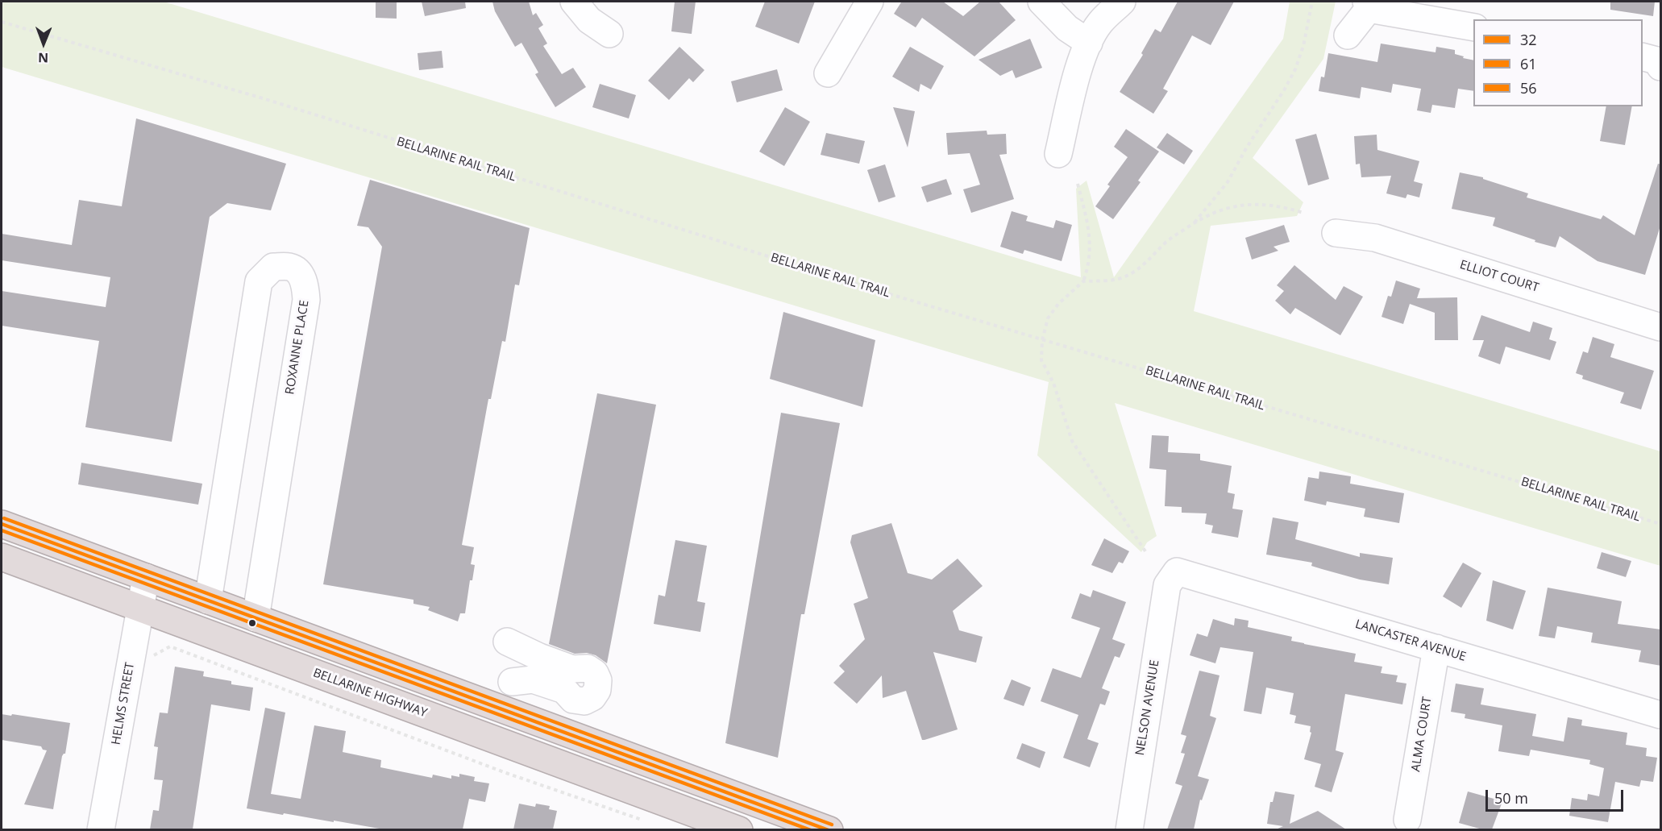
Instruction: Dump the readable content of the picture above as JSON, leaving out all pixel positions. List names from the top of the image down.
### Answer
{
  "streets": {
    "highway": ["BELLARINE HIGHWAY"],
    "street": [
      "ELLIOT COURT",
      "ROXANNE PLACE",
      "LANCASTER AVENUE",
      "HELMS STREET",
      "NELSON AVENUE",
      "ALMA COURT"
    ],
    "path": ["BELLARINE RAIL TRAIL"]
  },
  "crossings": [
    ["LANCASTER AVENUE", "NELSON AVENUE"],
    ["LANCASTER AVENUE", "ALMA COURT"],
    ["BELLARINE HIGHWAY", "HELMS STREET"]
  ],
  "lines": ["transit line 56", "transit line 32", "transit line 61"],
  "legend": ["32", "61", "56"],
  "scale_bar": "50 m",
  "north": "bottom"
}
